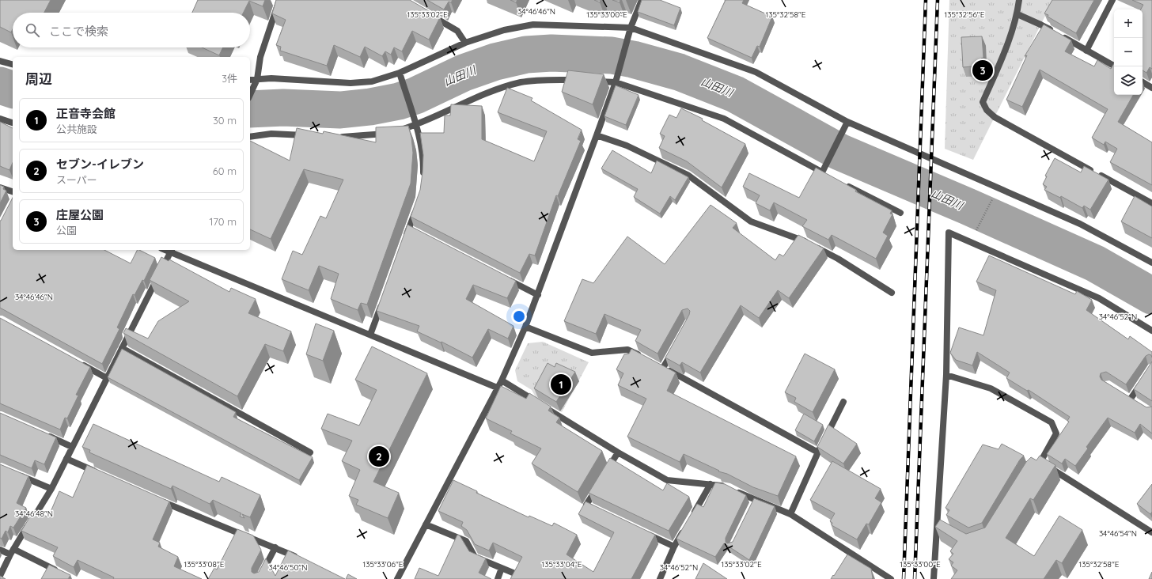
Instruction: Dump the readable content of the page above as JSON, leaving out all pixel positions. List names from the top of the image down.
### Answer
{
  "water": ["山田川"],
  "page": {
    "map_buttons": ["+", "−"],
    "search": "ここで検索",
    "heading": ["周辺", "3件"],
    "pins": ["3", "1", "2"],
    "list": [
      {
        "mark": "1",
        "name": "正音寺会館",
        "note": "公共施設",
        "value": "30 m"
      },
      {
        "mark": "2",
        "name": "セブン-イレブン",
        "note": "スーパー",
        "value": "60 m"
      },
      {
        "mark": "3",
        "name": "庄屋公園",
        "note": "公園",
        "value": "170 m"
      }
    ]
  },
  "coordinates": [
    "34°46'46\"N",
    "135°33'02\"E",
    "135°33'00\"E",
    "135°32'58\"E",
    "135°32'56\"E",
    "34°46'52\"N",
    "34°46'48\"N",
    "34°46'54\"N",
    "135°33'08\"E",
    "135°33'06\"E",
    "135°33'04\"E",
    "34°46'50\"N"
  ]
}
